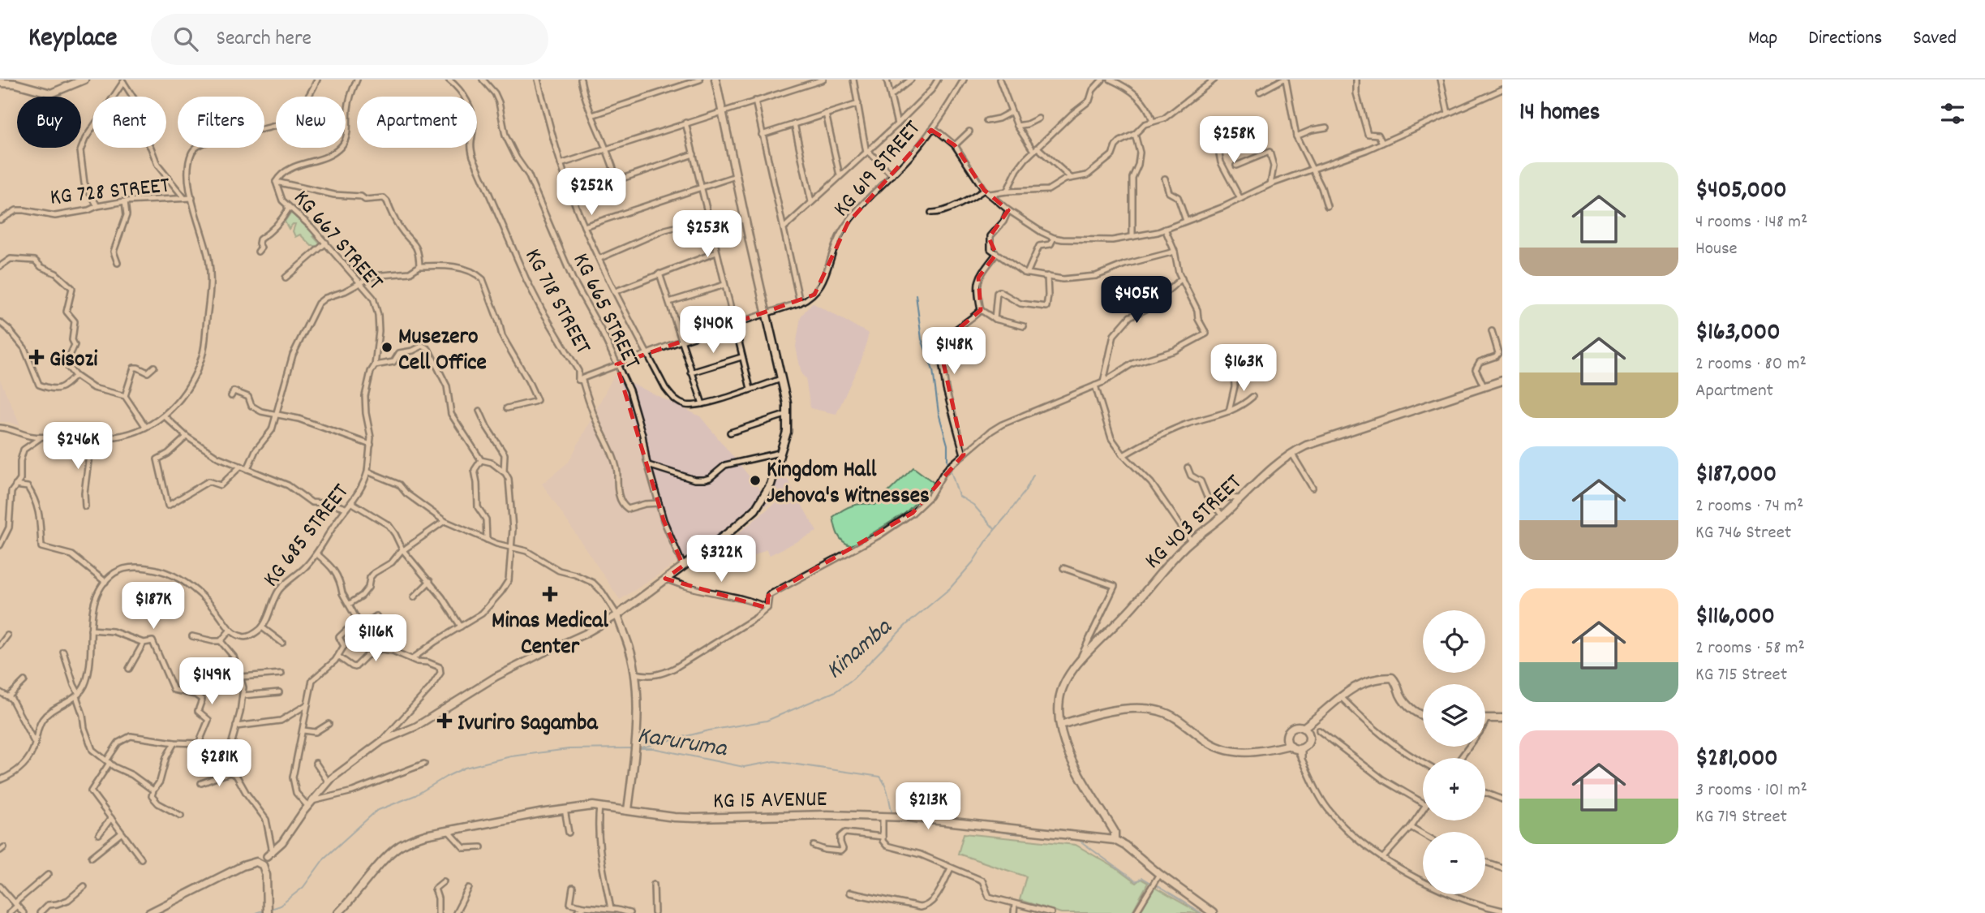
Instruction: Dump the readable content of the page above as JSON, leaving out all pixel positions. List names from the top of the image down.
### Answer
{
  "streets": {
    "main road": ["KG 403 STREET", "KG 15 AVENUE"],
    "street": [
      "KG 619 STREET",
      "KG 728 STREET",
      "KG 667 STREET",
      "KG 718 STREET",
      "KG 665 STREET",
      "KG 685 STREET"
    ]
  },
  "crossings": [
    ["KG 619 STREET", "KG 718 STREET"],
    ["KG 619 STREET", "KG 665 STREET"],
    ["KG 667 STREET", "KG 685 STREET"],
    ["KG 718 STREET", "KG 665 STREET"],
    ["KG 403 STREET", "KG 15 AVENUE"]
  ],
  "water": ["Kinamba", "Karuruma"],
  "places": {
    "other": ["Musezero Cell Office", "Kingdom Hall Jehova's Witnesses"],
    "health": ["Gisozi", "Minas Medical Center", "Ivuriro Sagamba"]
  },
  "page": {
    "header": "Keyplace",
    "search": "Search here",
    "nav": ["Map", "Directions", "Saved"],
    "heading": "14 homes",
    "chip": [
      "Buy",
      "Rent",
      "Filters",
      "New",
      "Apartment"
    ],
    "price": [
      "$258K",
      "$252K",
      "$253K",
      "$405K",
      "$140K",
      "$148K",
      "$163K",
      "$246K",
      "$322K",
      "$187K",
      "$116K",
      "$149K",
      "$281K",
      "$213K"
    ],
    "list": [
      {
        "name": "$405,000",
        "note": "4 rooms · 148 m² · House"
      },
      {
        "name": "$163,000",
        "note": "2 rooms · 80 m² · Apartment"
      },
      {
        "name": "$187,000",
        "note": "2 rooms · 74 m² · KG 746 Street"
      },
      {
        "name": "$116,000",
        "note": "2 rooms · 58 m² · KG 715 Street"
      },
      {
        "name": "$281,000",
        "note": "3 rooms · 101 m² · KG 719 Street"
      }
    ],
    "map_buttons": ["+", "−"]
  }
}
